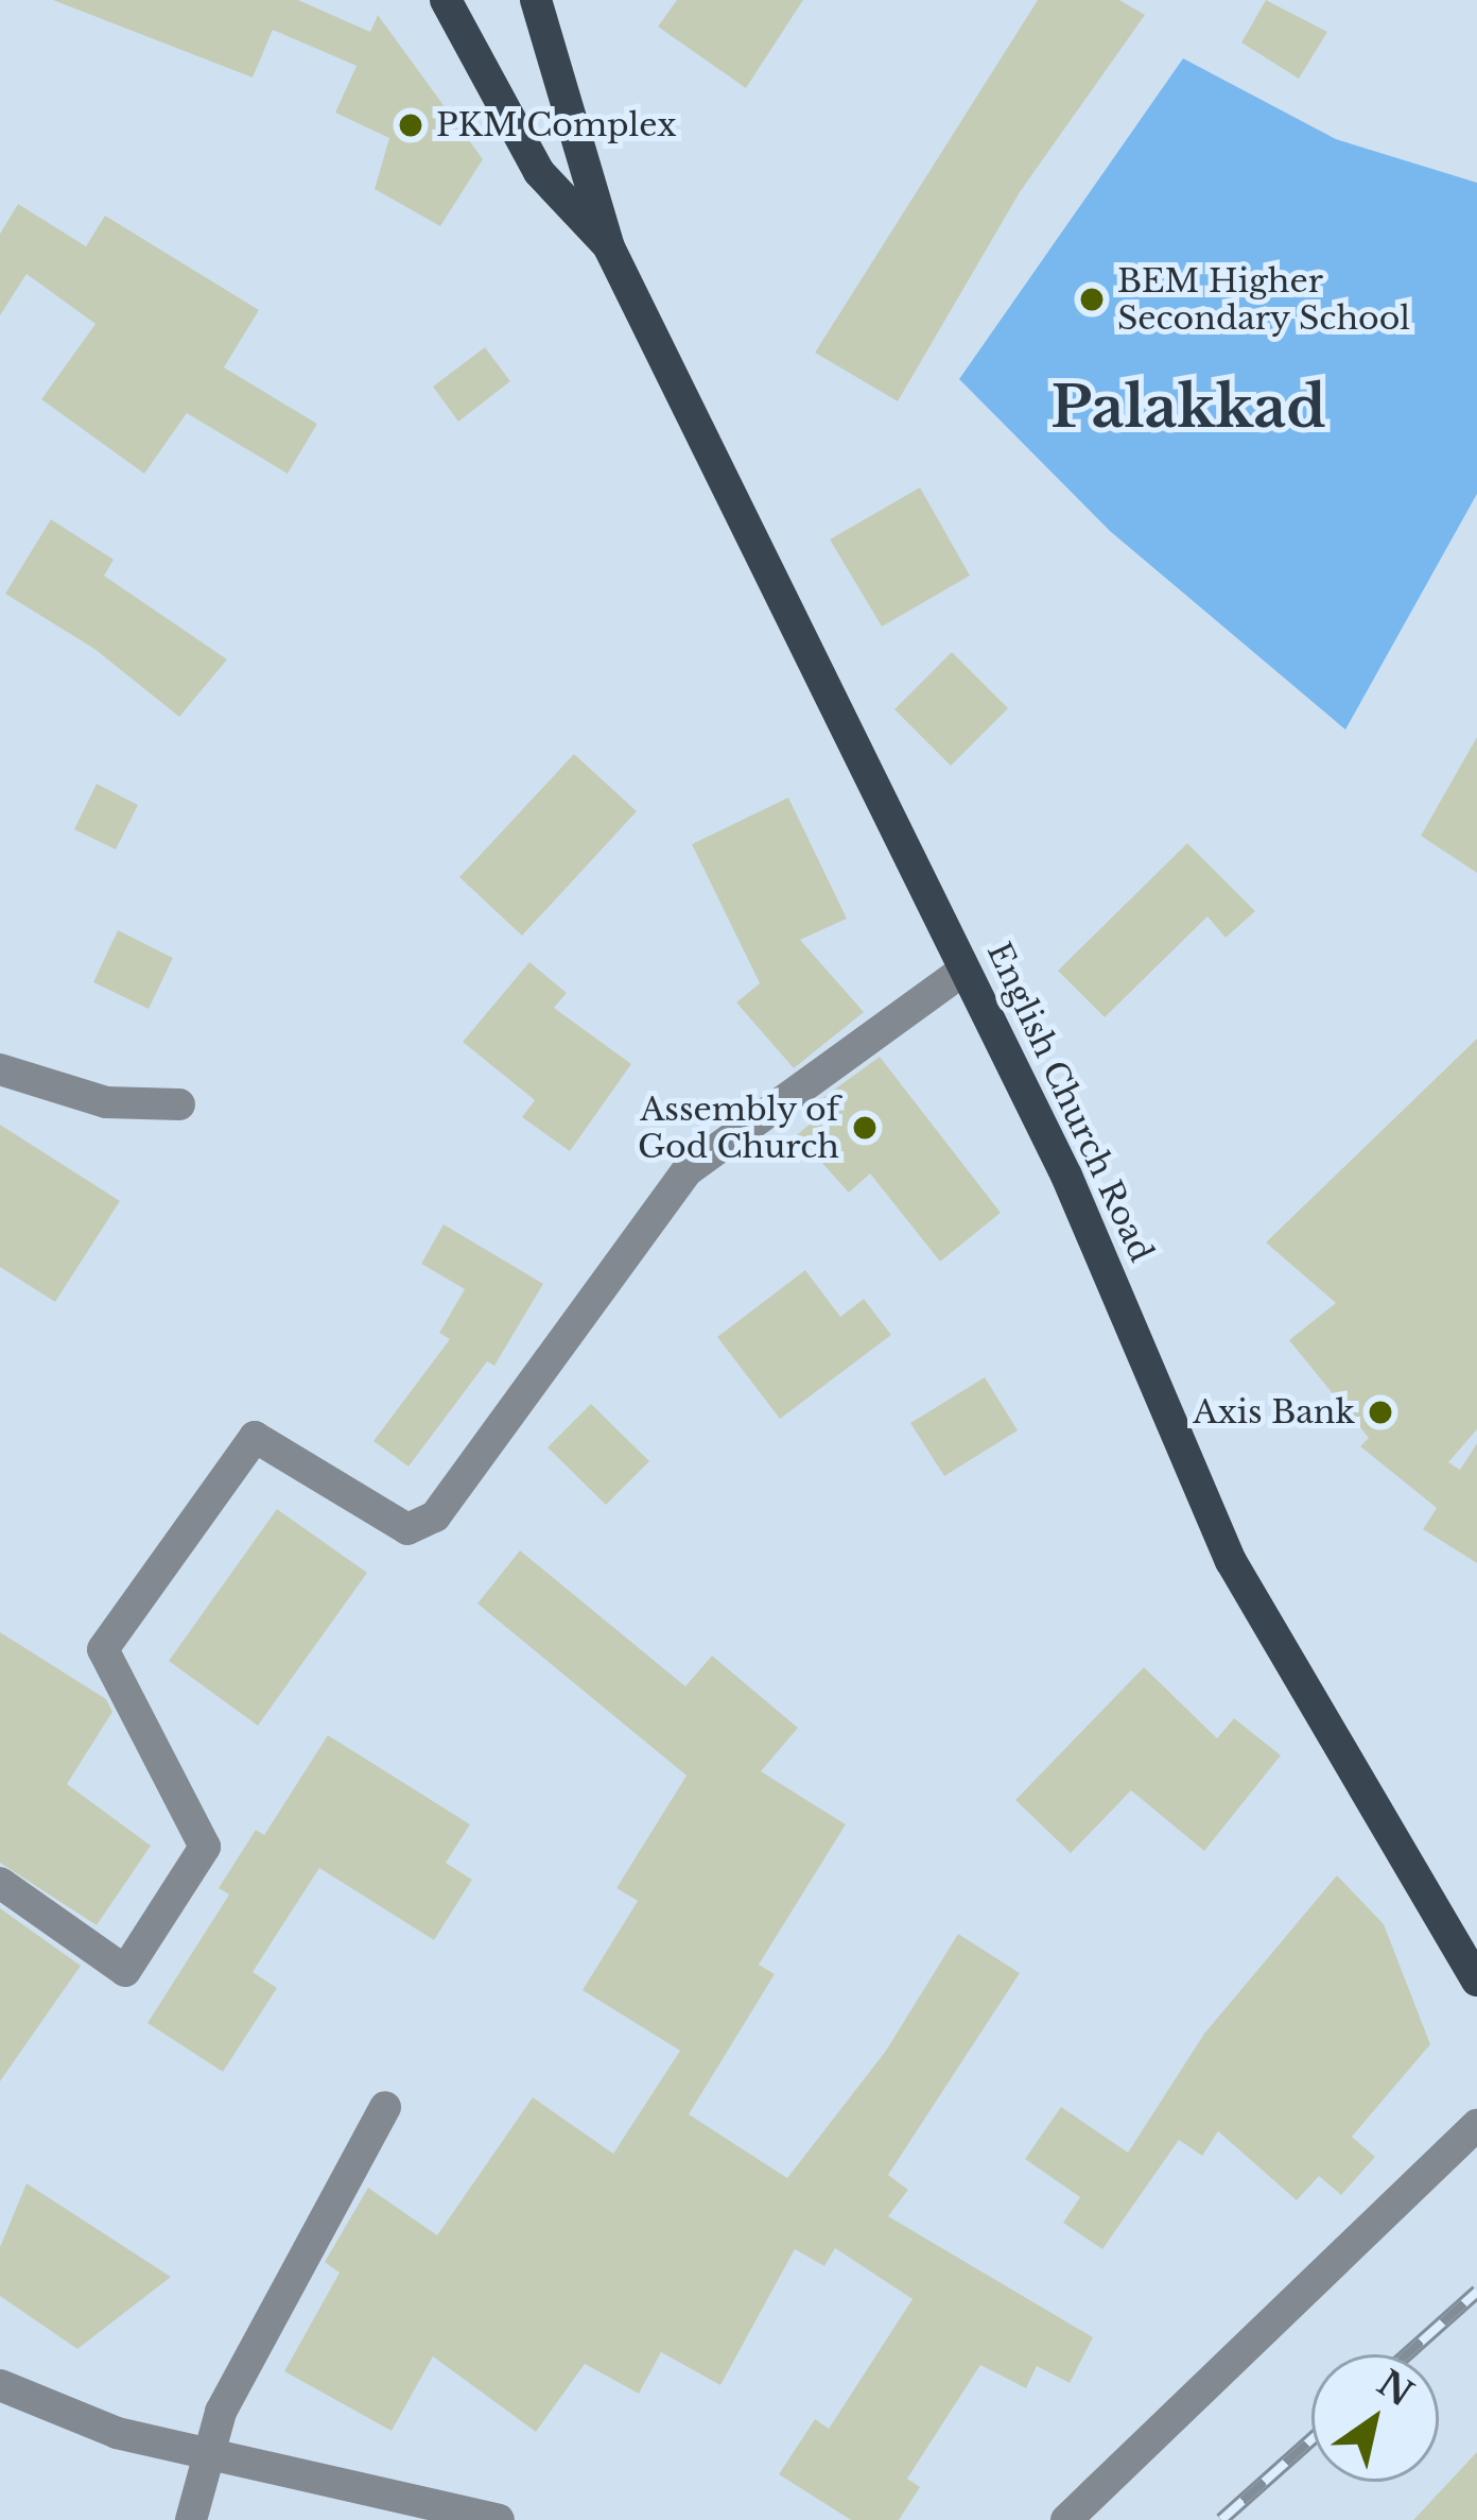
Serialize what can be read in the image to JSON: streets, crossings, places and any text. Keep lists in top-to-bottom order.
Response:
{
  "streets": {
    "main road": ["English Church Road"]
  },
  "districts": ["Palakkad"],
  "places": [
    "PKM Complex",
    "BEM Higher Secondary School",
    "Assembly of God Church",
    "Axis Bank"
  ],
  "north": "top right"
}
